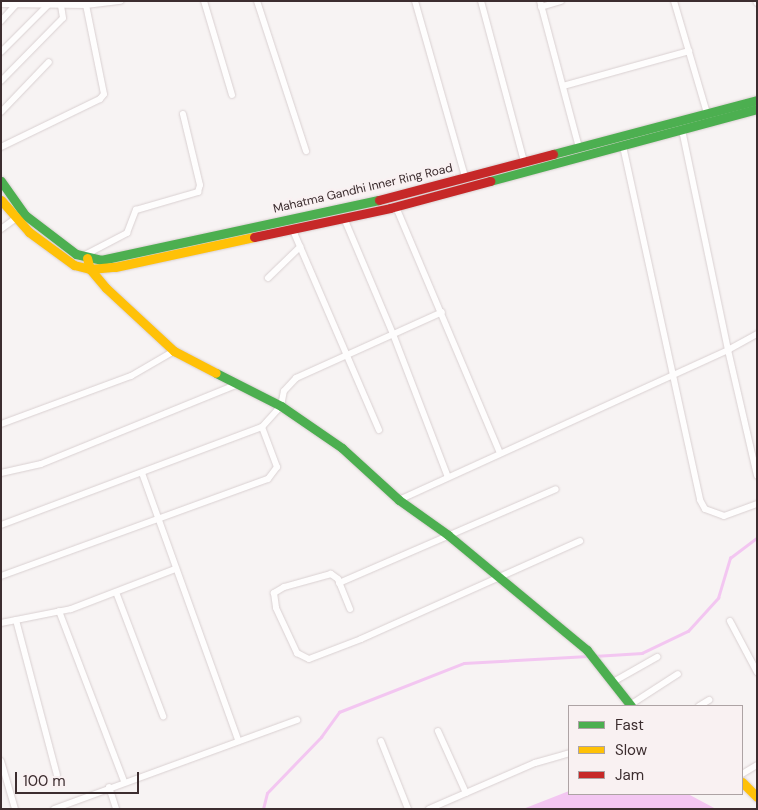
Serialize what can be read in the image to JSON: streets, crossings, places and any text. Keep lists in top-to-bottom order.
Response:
{
  "streets": {
    "main road": ["Mahatma Gandhi Inner Ring Road"]
  },
  "legend": ["Fast", "Slow", "Jam"],
  "scale_bar": "100 m"
}
